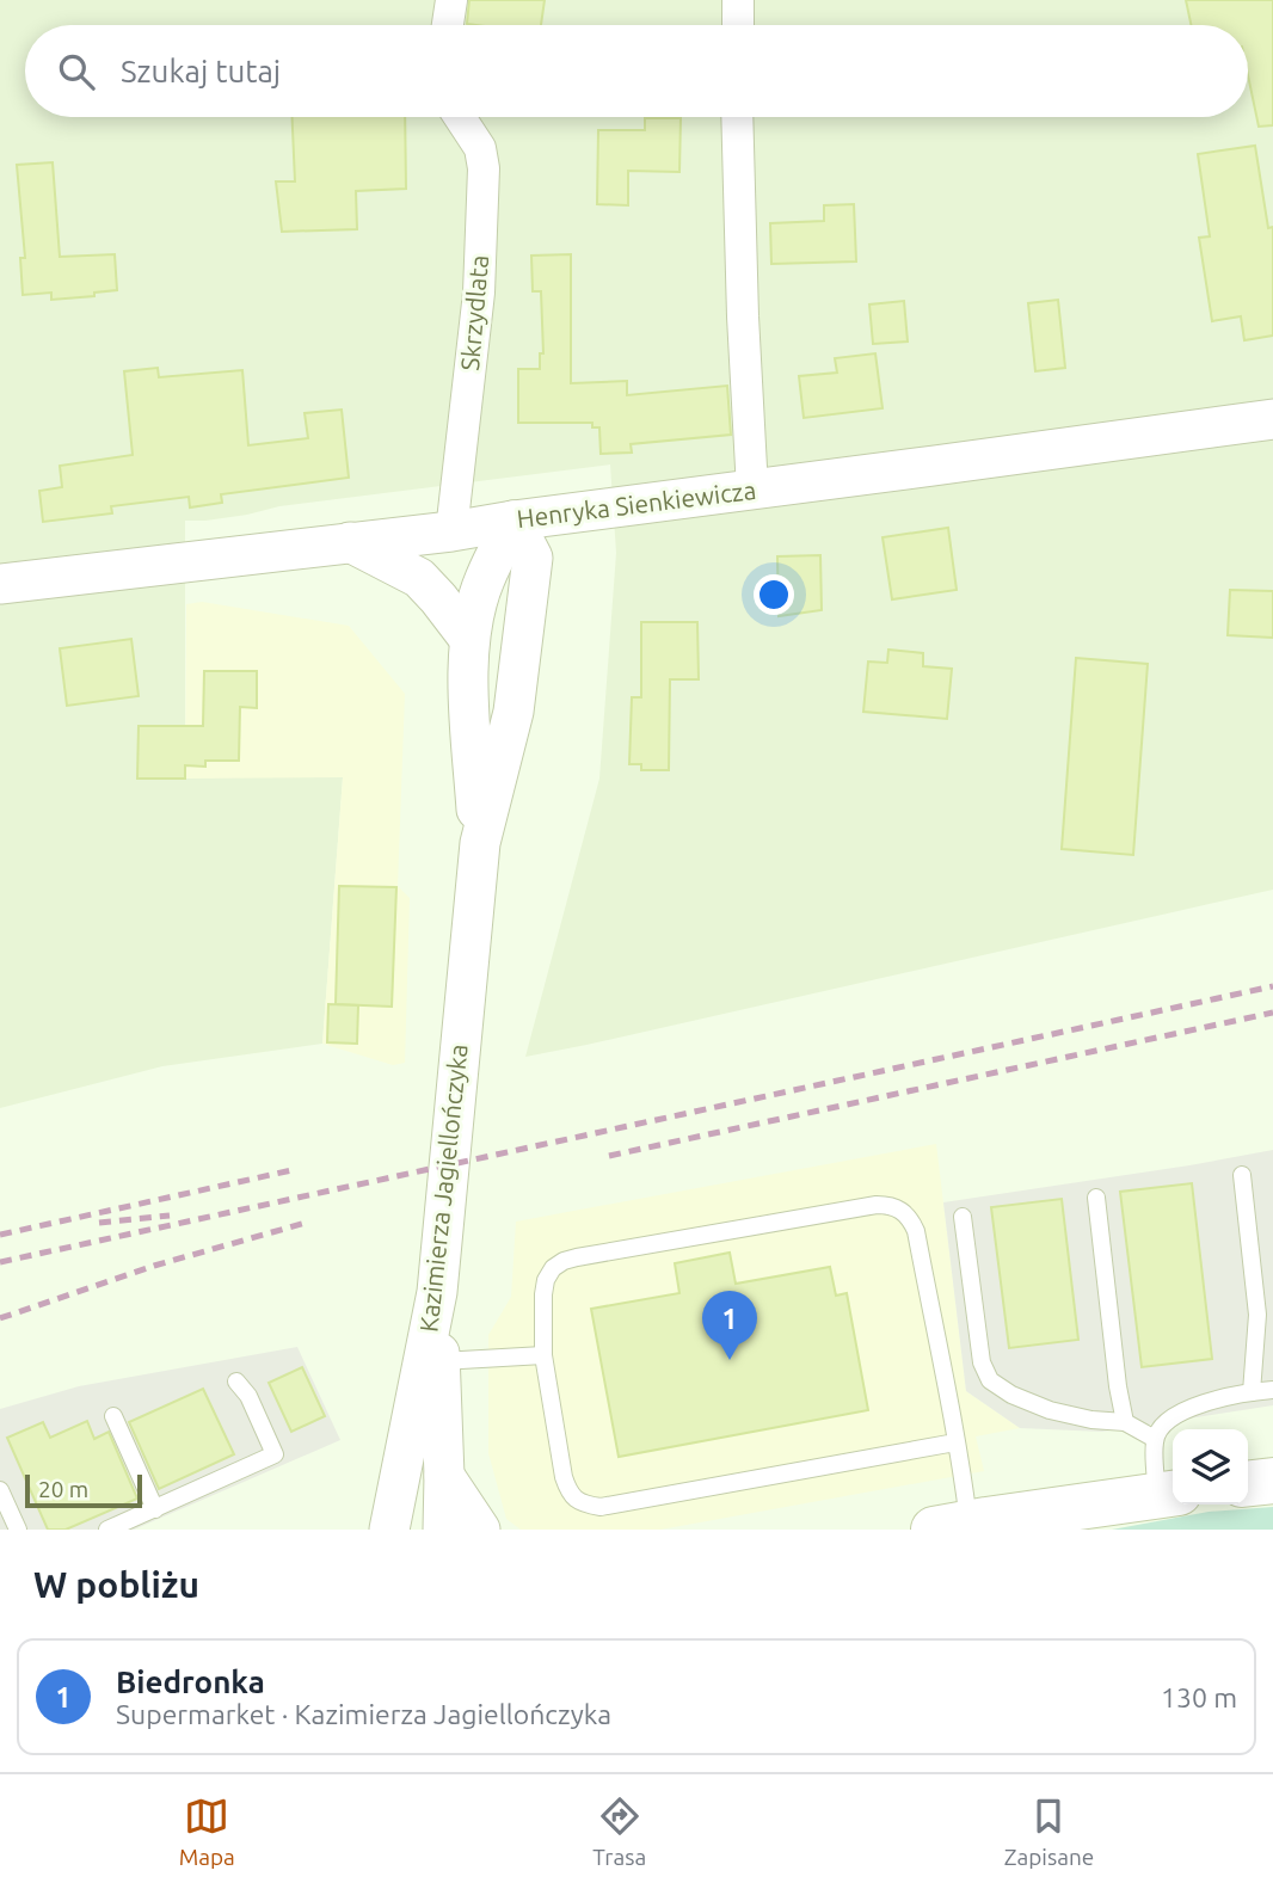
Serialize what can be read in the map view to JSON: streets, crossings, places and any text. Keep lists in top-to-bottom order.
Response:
{
  "streets": {
    "street": ["Skrzydlata", "Henryka Sienkiewicza", "Kazimierza Jagiellończyka"]
  },
  "crossings": [
    ["Skrzydlata", "Henryka Sienkiewicza"],
    ["Henryka Sienkiewicza", "Kazimierza Jagiellończyka"]
  ],
  "scale_bar": "20 m",
  "page": {
    "search": "Szukaj tutaj",
    "pins": "1",
    "scale": "20 m",
    "heading": "W pobliżu",
    "list": [
      {
        "mark": "1",
        "name": "Biedronka",
        "note": "Supermarket · Kazimierza Jagiellończyka",
        "value": "130 m"
      }
    ],
    "nav": ["Mapa", "Trasa", "Zapisane"]
  }
}
